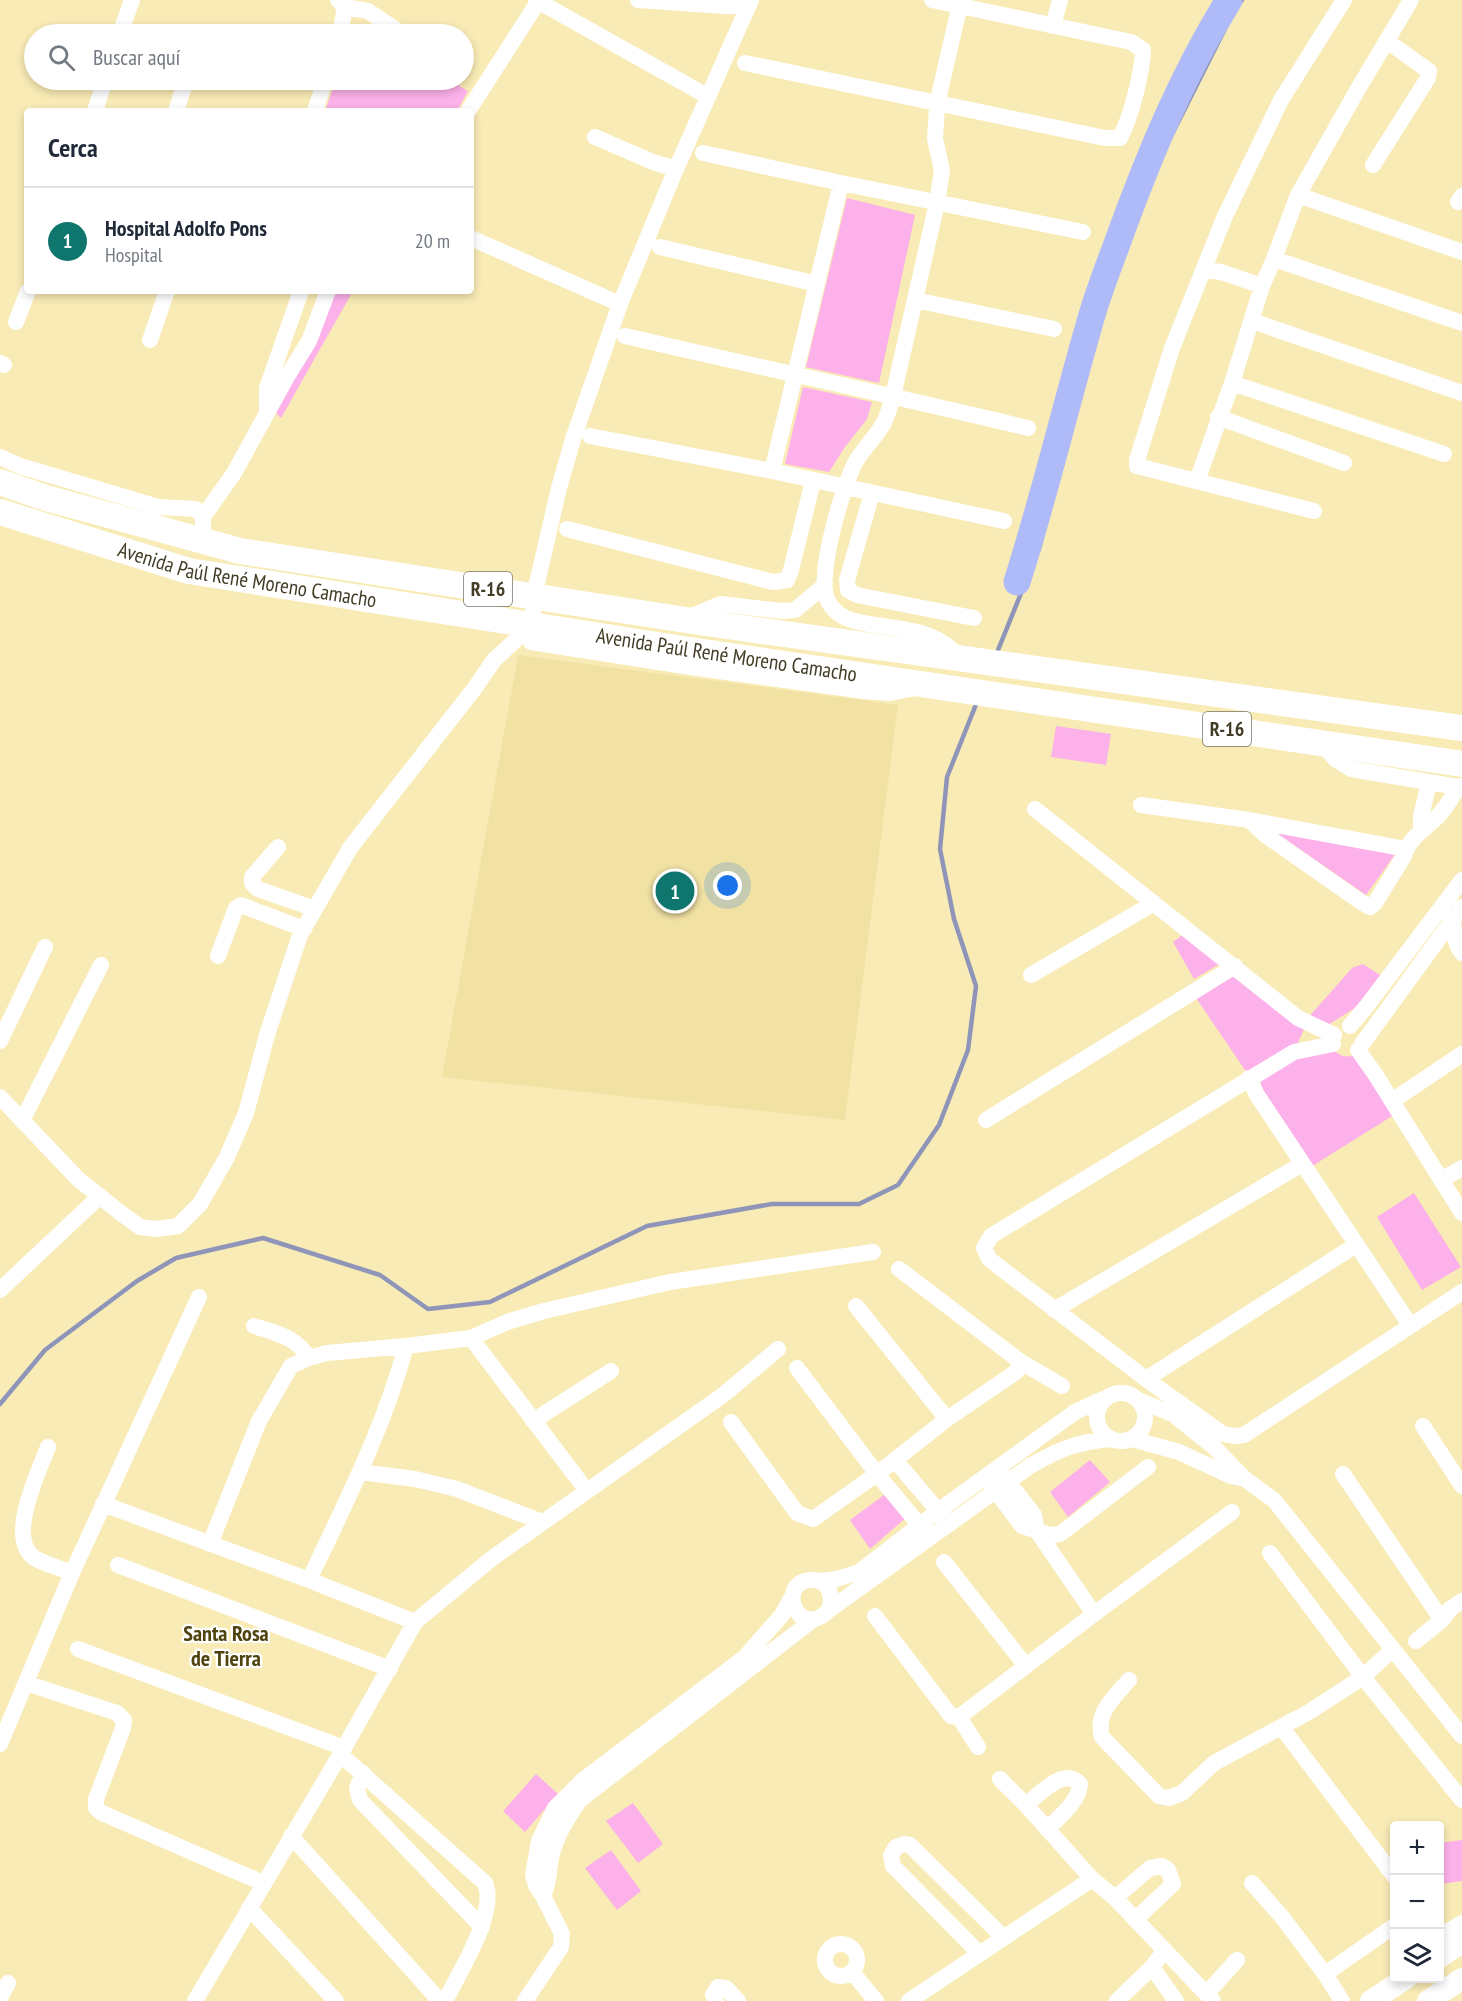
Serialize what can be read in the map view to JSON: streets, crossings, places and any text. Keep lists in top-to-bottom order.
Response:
{
  "streets": {
    "main road": ["Avenida Paúl René Moreno Camacho", "R-16"]
  },
  "districts": ["Santa Rosa de Tierra"],
  "page": {
    "search": "Buscar aquí",
    "heading": "Cerca",
    "list": [
      {
        "mark": "1",
        "name": "Hospital Adolfo Pons",
        "note": "Hospital",
        "value": "20 m"
      }
    ],
    "pins": "1",
    "map_buttons": ["+", "−"]
  }
}
